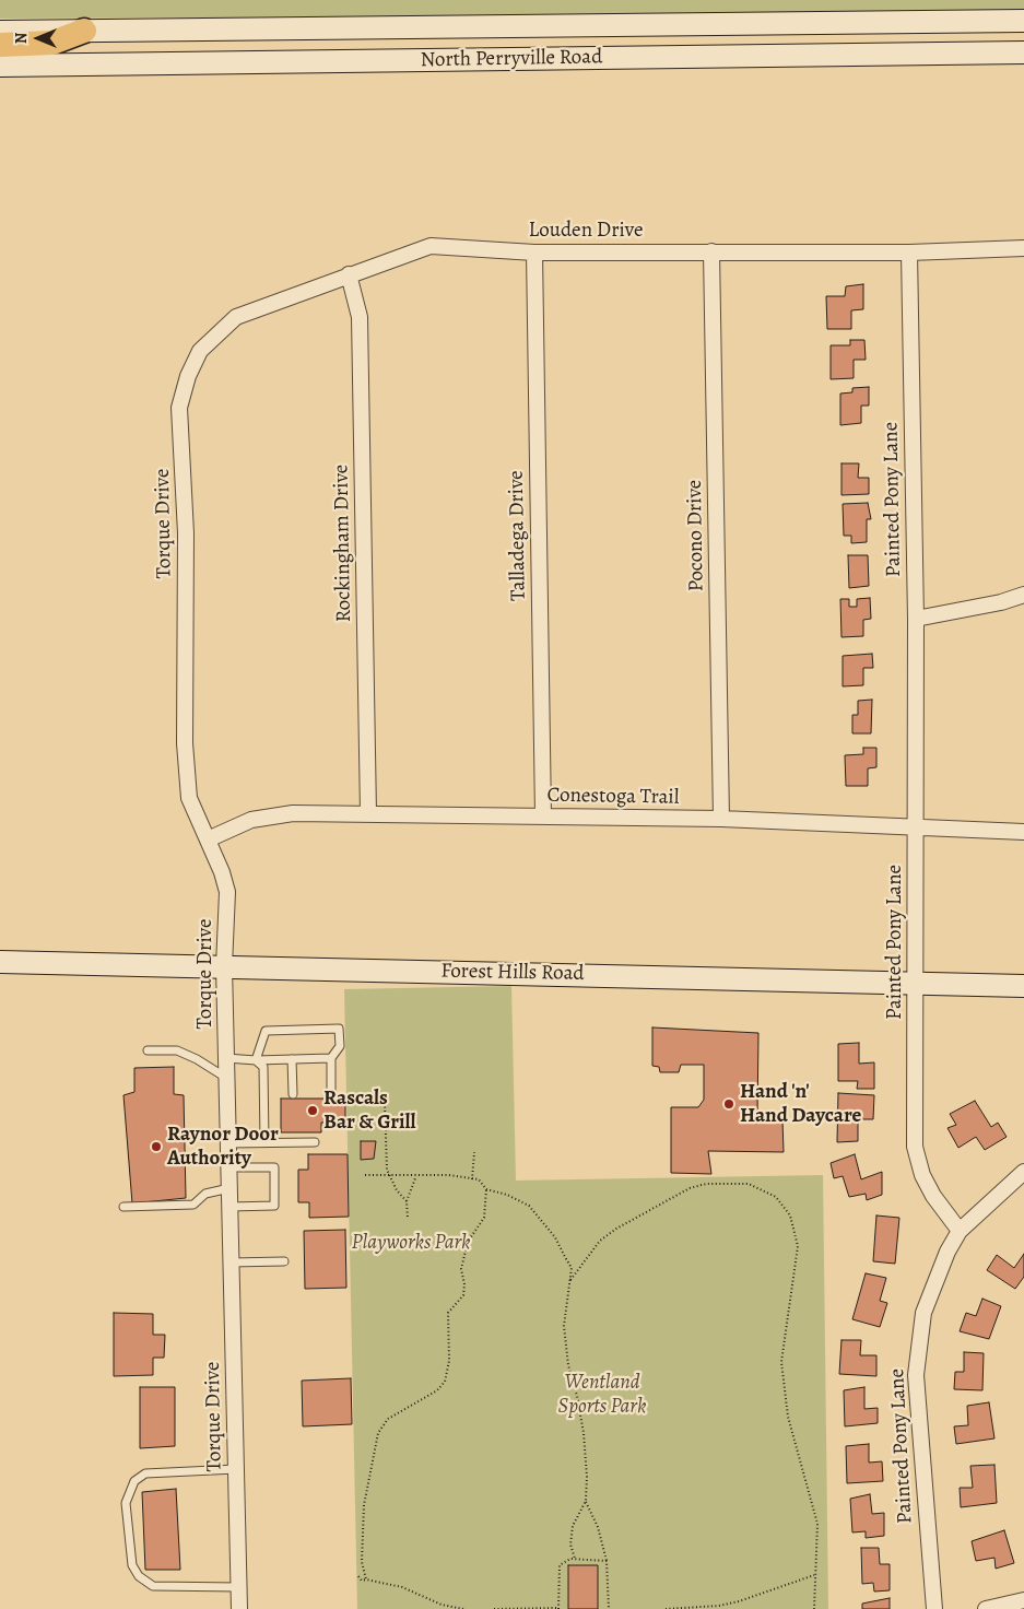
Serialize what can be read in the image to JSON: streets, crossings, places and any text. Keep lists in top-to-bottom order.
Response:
{
  "streets": {
    "main road": ["North Perryville Road", "Forest Hills Road"],
    "street": [
      "Louden Drive",
      "Painted Pony Lane",
      "Torque Drive",
      "Talladega Drive",
      "Pocono Drive",
      "Rockingham Drive",
      "Conestoga Trail"
    ]
  },
  "crossings": [
    ["Louden Drive", "Painted Pony Lane"],
    ["Louden Drive", "Torque Drive"],
    ["Louden Drive", "Talladega Drive"],
    ["Louden Drive", "Pocono Drive"],
    ["Louden Drive", "Rockingham Drive"],
    ["Painted Pony Lane", "Conestoga Trail"],
    ["Painted Pony Lane", "Forest Hills Road"],
    ["Torque Drive", "Conestoga Trail"],
    ["Torque Drive", "Forest Hills Road"],
    ["Talladega Drive", "Conestoga Trail"],
    ["Pocono Drive", "Conestoga Trail"],
    ["Rockingham Drive", "Conestoga Trail"]
  ],
  "parks": ["Playworks Park", "Wentland Sports Park"],
  "places": ["Hand 'n' Hand Daycare", "Rascals Bar & Grill", "Raynor Door Authority"],
  "north": "left"
}
